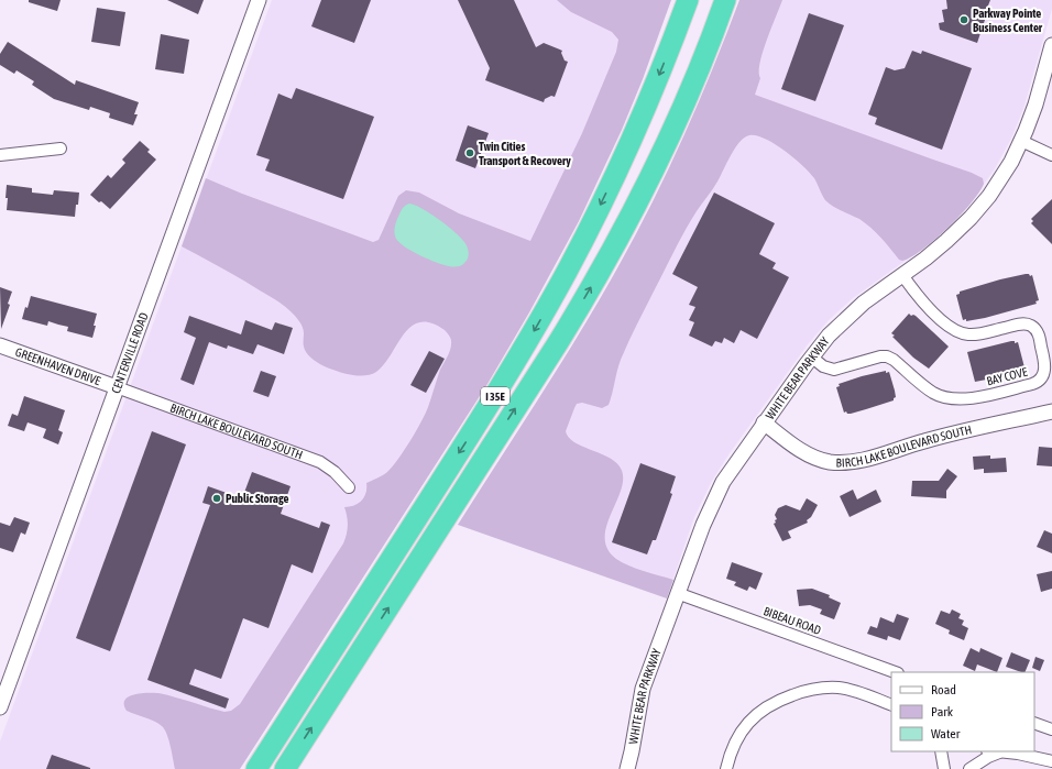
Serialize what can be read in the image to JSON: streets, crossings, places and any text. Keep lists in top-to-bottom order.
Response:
{
  "streets": {
    "highway": ["I 35E"],
    "street": [
      "CENTERVILLE ROAD",
      "GREENHAVEN DRIVE",
      "BAY COVE",
      "WHITE BEAR PARKWAY",
      "BIRCH LAKE BOULEVARD SOUTH",
      "BIBEAU ROAD"
    ]
  },
  "crossings": [
    ["CENTERVILLE ROAD", "GREENHAVEN DRIVE"],
    ["CENTERVILLE ROAD", "BIRCH LAKE BOULEVARD SOUTH"],
    ["GREENHAVEN DRIVE", "BIRCH LAKE BOULEVARD SOUTH"],
    ["BAY COVE", "WHITE BEAR PARKWAY"],
    ["WHITE BEAR PARKWAY", "BIRCH LAKE BOULEVARD SOUTH"],
    ["WHITE BEAR PARKWAY", "BIBEAU ROAD"]
  ],
  "places": ["Parkway Pointe Business Center", "Twin Cities Transport & Recovery", "Public Storage"],
  "legend": ["Road", "Park", "Water"]
}
